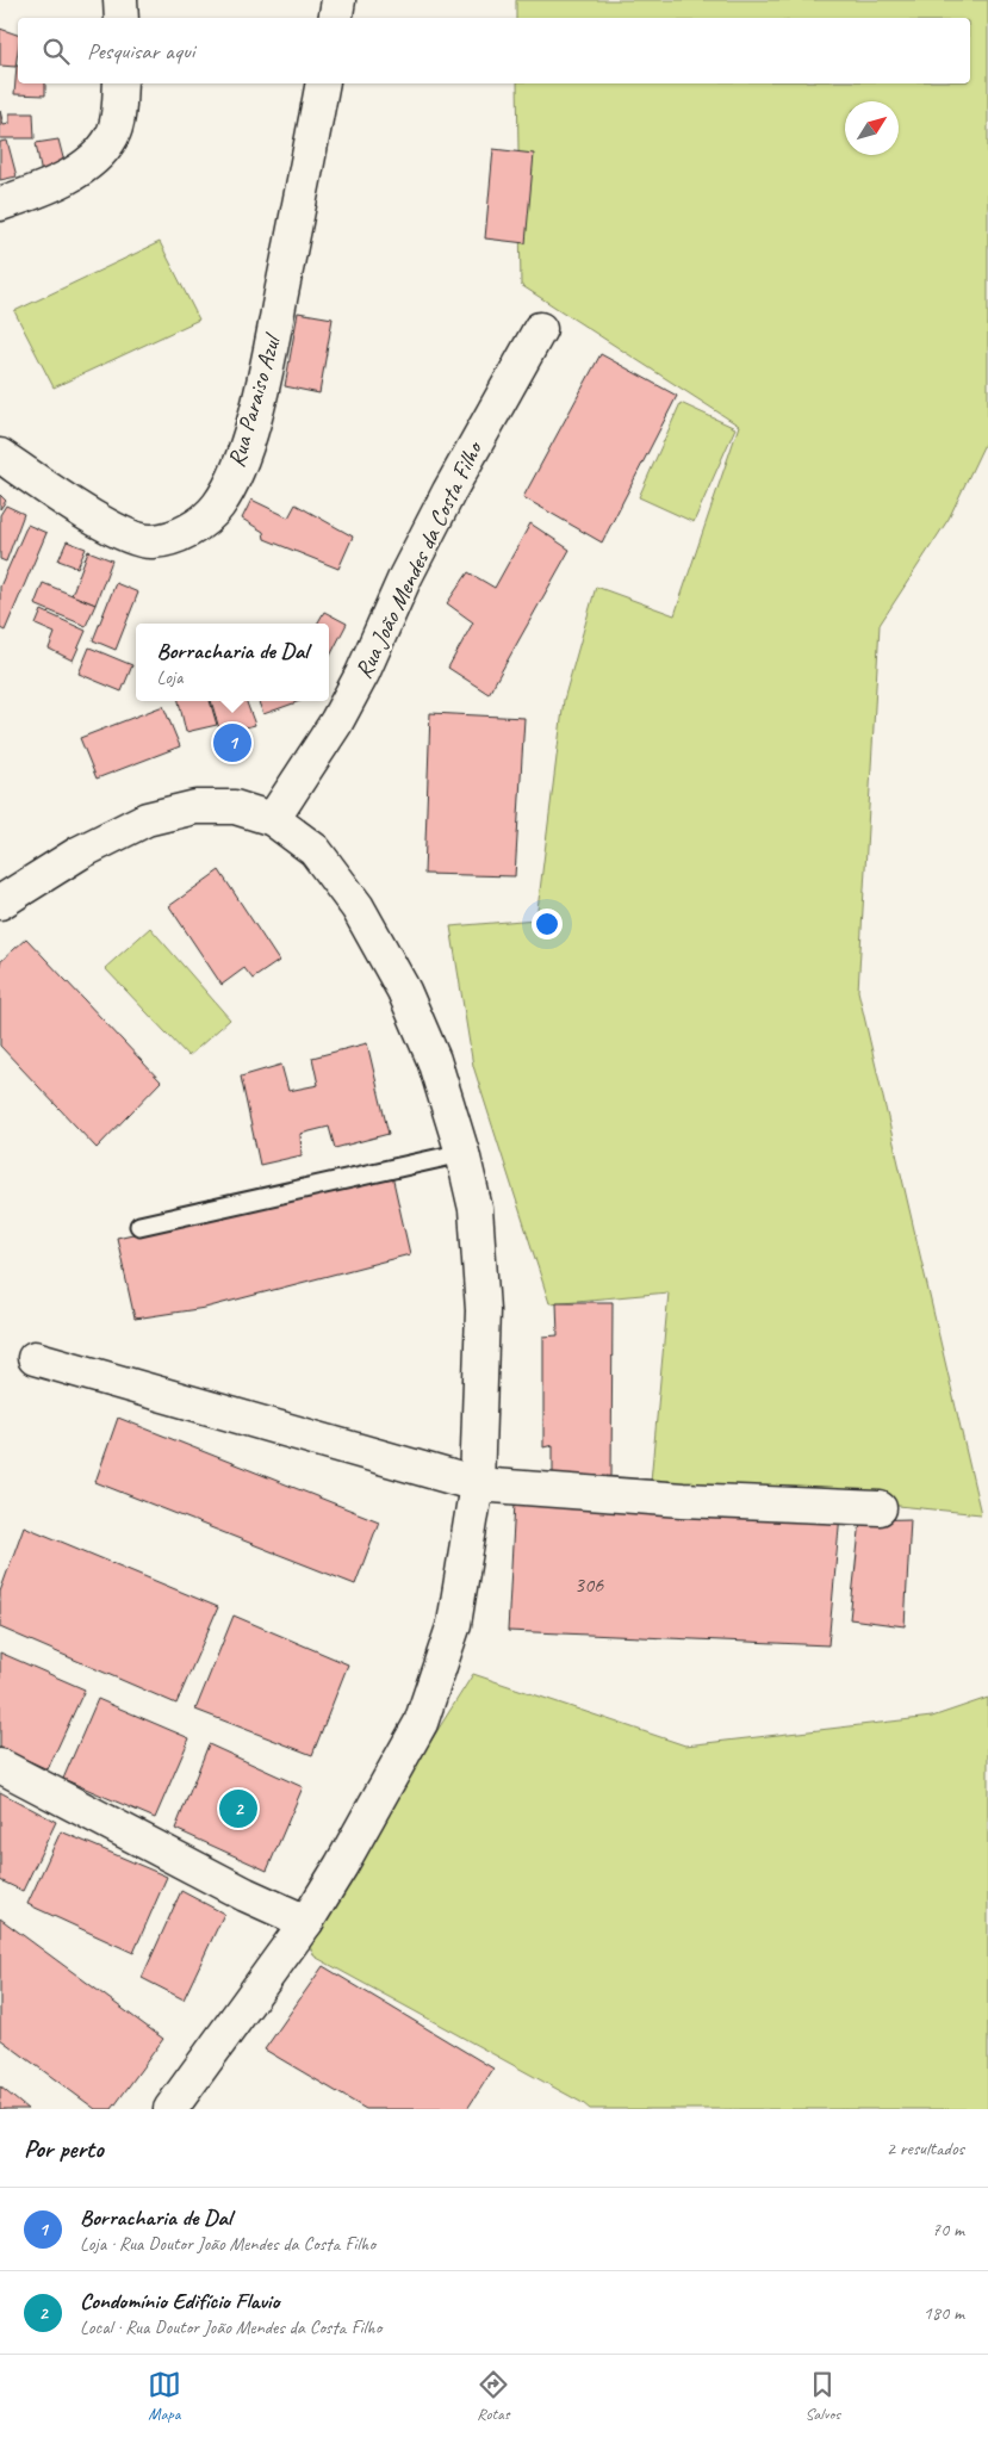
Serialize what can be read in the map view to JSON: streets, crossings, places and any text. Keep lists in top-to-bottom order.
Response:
{
  "streets": {
    "street": ["Rua Paraiso Azul", "Rua João Mendes da Costa Filho"]
  },
  "house_numbers": ["306"],
  "north": "top right",
  "page": {
    "search": "Pesquisar aqui",
    "popup": ["Borracharia de Dal", "Loja"],
    "pins": ["1", "2"],
    "heading": ["Por perto", "2 resultados"],
    "list": [
      {
        "mark": "1",
        "name": "Borracharia de Dal",
        "note": "Loja · Rua Doutor João Mendes da Costa Filho",
        "value": "70 m"
      },
      {
        "mark": "2",
        "name": "Condomínio Edifício Flavio",
        "note": "Local · Rua Doutor João Mendes da Costa Filho",
        "value": "180 m"
      }
    ],
    "nav": ["Mapa", "Rotas", "Salvos"]
  }
}
